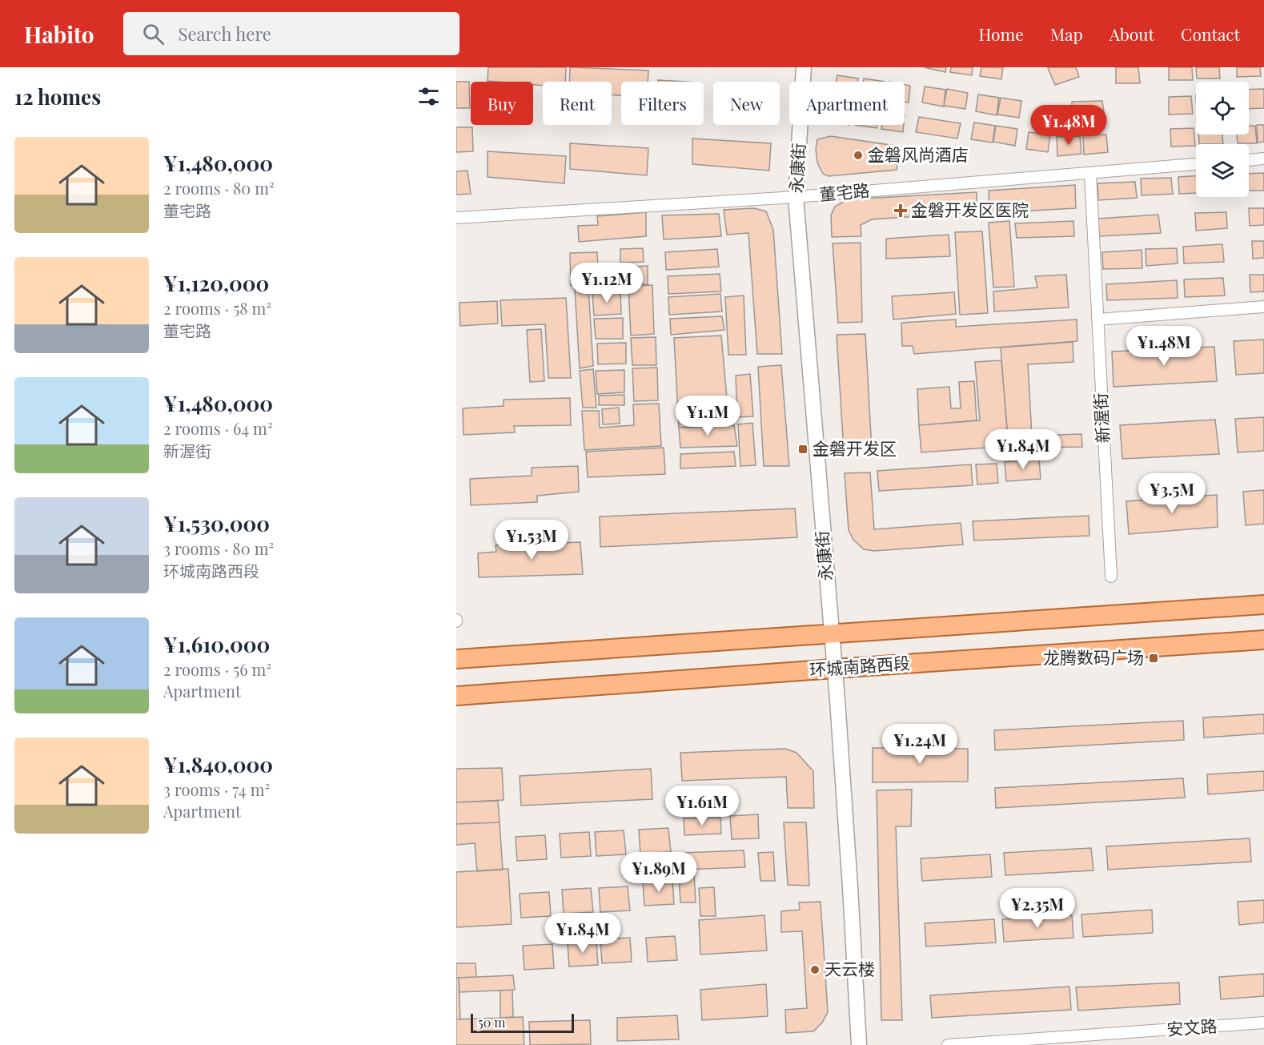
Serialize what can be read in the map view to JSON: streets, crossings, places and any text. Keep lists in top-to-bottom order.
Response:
{
  "streets": {
    "main road": ["环城南路西段"],
    "street": [
      "永康街",
      "董宅路",
      "新渥街",
      "安文路"
    ]
  },
  "crossings": [
    ["永康街", "董宅路"],
    ["永康街", "环城南路西段"],
    ["董宅路", "新渥街"]
  ],
  "places": {
    "other": ["金磐风尚酒店", "天云楼"],
    "health": ["金磐开发区医院"],
    "transit": ["金磐开发区", "龙腾数码广场"]
  },
  "scale_bar": "50 m",
  "page": {
    "header": "Habito",
    "search": "Search here",
    "nav": [
      "Home",
      "Map",
      "About",
      "Contact"
    ],
    "heading": "12 homes",
    "chip": [
      "Buy",
      "Rent",
      "Filters",
      "New",
      "Apartment"
    ],
    "price": [
      "¥1.48M",
      "¥1.12M",
      "¥1.48M",
      "¥1.1M",
      "¥1.84M",
      "¥3.5M",
      "¥1.53M",
      "¥1.24M",
      "¥1.61M",
      "¥1.89M",
      "¥2.35M",
      "¥1.84M"
    ],
    "list": [
      {
        "name": "¥1,480,000",
        "note": "2 rooms · 80 m² · 董宅路"
      },
      {
        "name": "¥1,120,000",
        "note": "2 rooms · 58 m² · 董宅路"
      },
      {
        "name": "¥1,480,000",
        "note": "2 rooms · 64 m² · 新渥街"
      },
      {
        "name": "¥1,530,000",
        "note": "3 rooms · 80 m² · 环城南路西段"
      },
      {
        "name": "¥1,610,000",
        "note": "2 rooms · 56 m² · Apartment"
      },
      {
        "name": "¥1,840,000",
        "note": "3 rooms · 74 m² · Apartment"
      }
    ],
    "scale": "50 m"
  }
}
